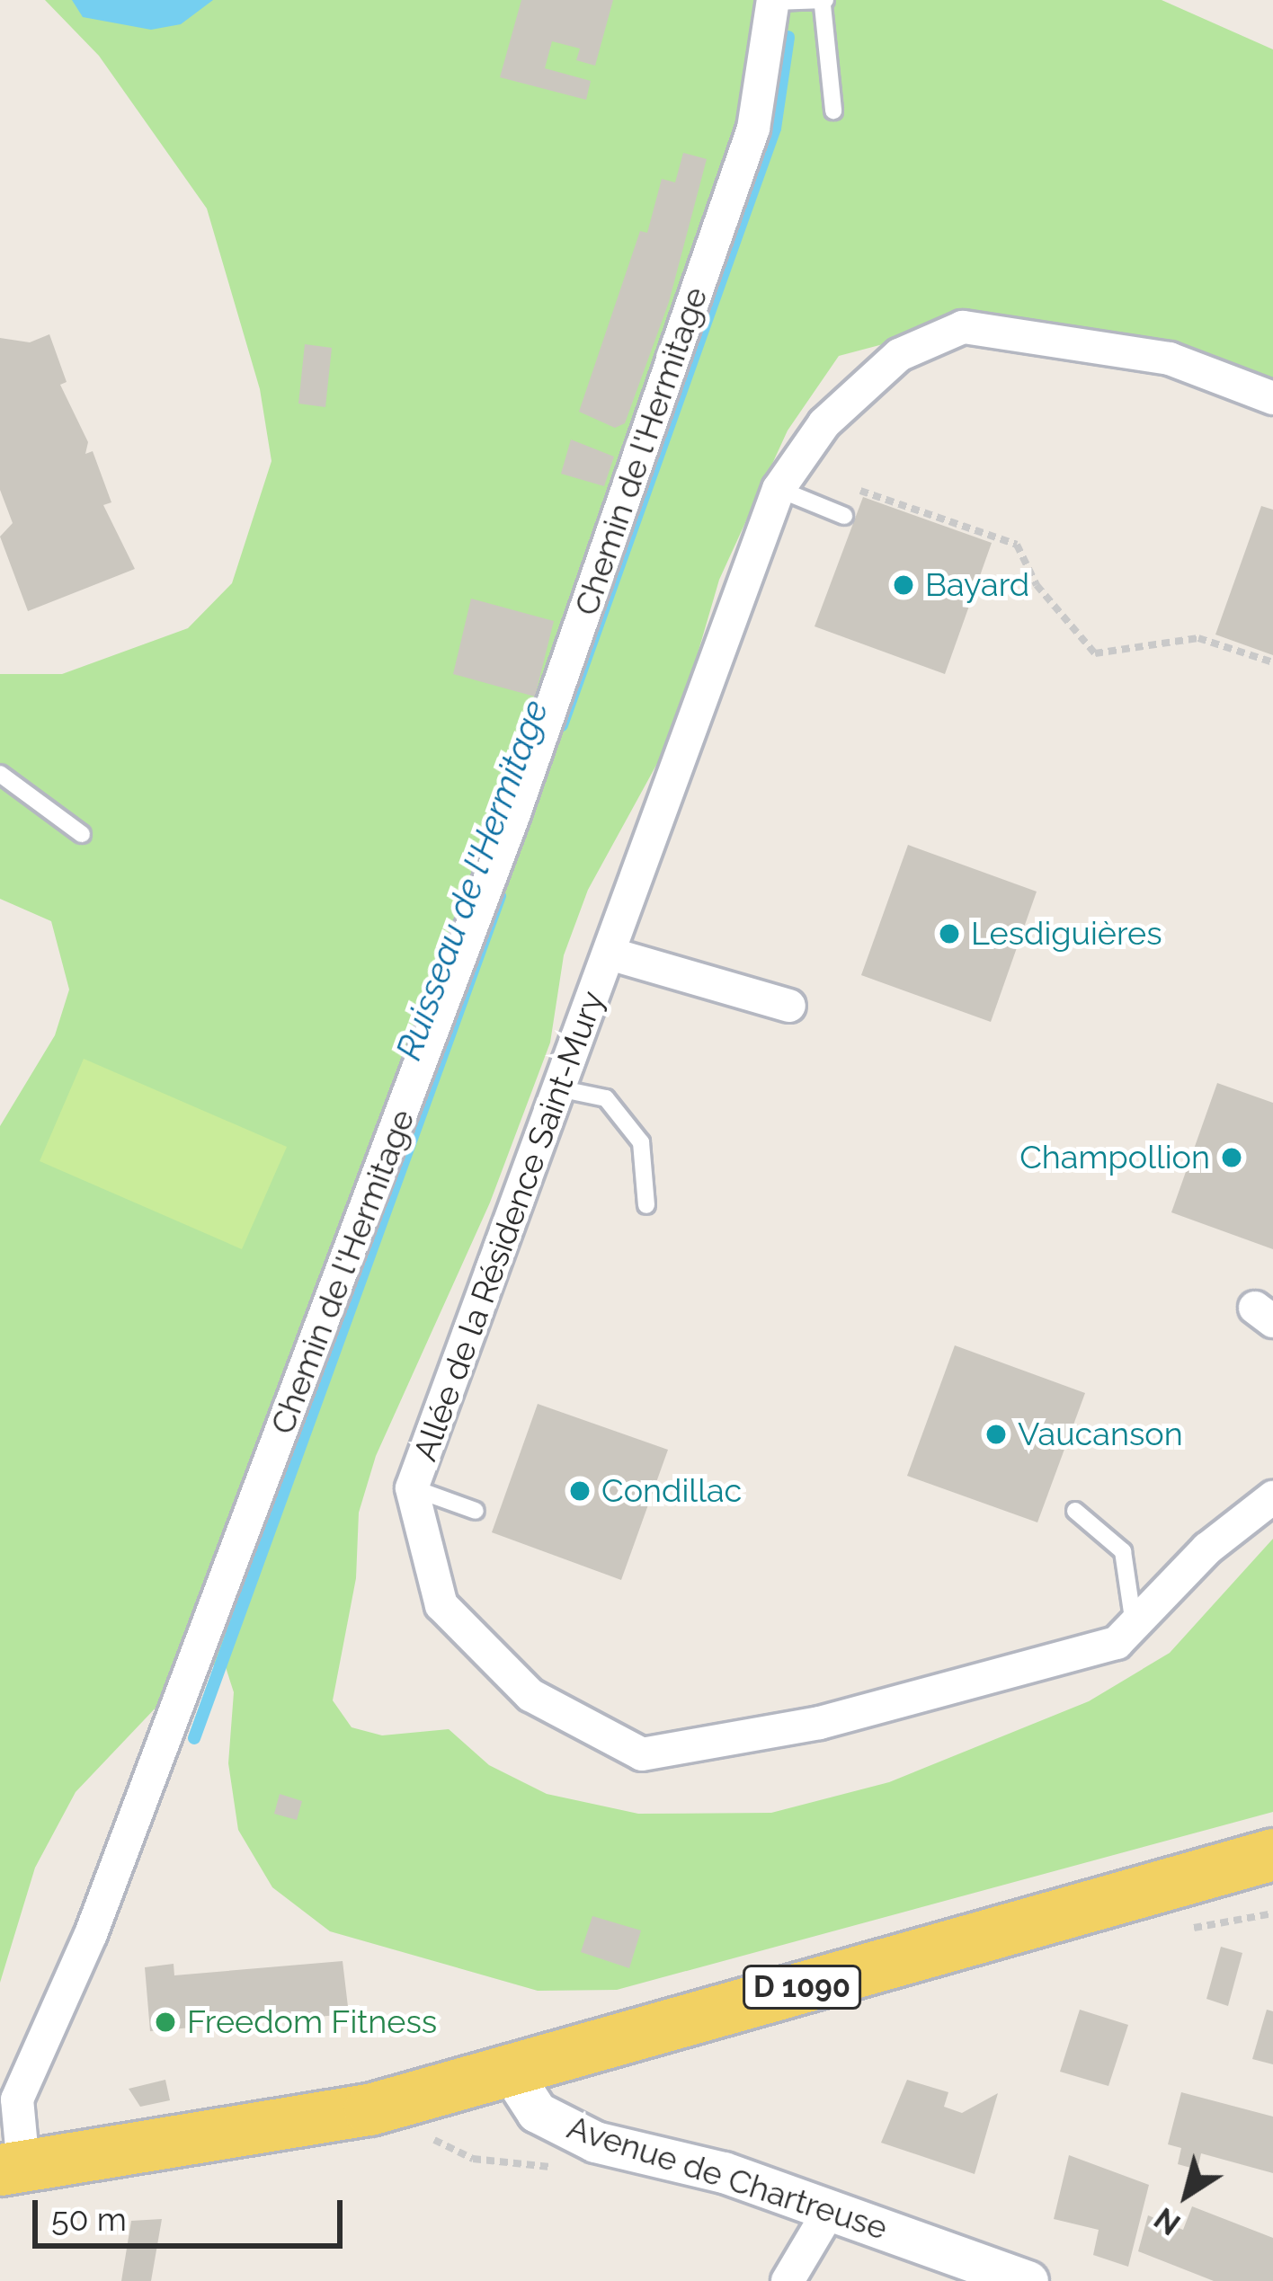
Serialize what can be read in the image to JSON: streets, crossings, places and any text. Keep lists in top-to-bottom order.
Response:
{
  "streets": {
    "main road": ["D 1090"],
    "street": ["Chemin de l'Hermitage", "Allée de la Résidence Saint-Mury", "Avenue de Chartreuse"]
  },
  "crossings": [
    ["Chemin de l'Hermitage", "D 1090"],
    ["D 1090", "Avenue de Chartreuse"]
  ],
  "water": ["Ruisseau de l'Hermitage"],
  "places": [
    "Bayard",
    "Lesdiguières",
    "Champollion",
    "Vaucanson",
    "Condillac",
    "Freedom Fitness"
  ],
  "scale_bar": "50 m",
  "north": "bottom left"
}
